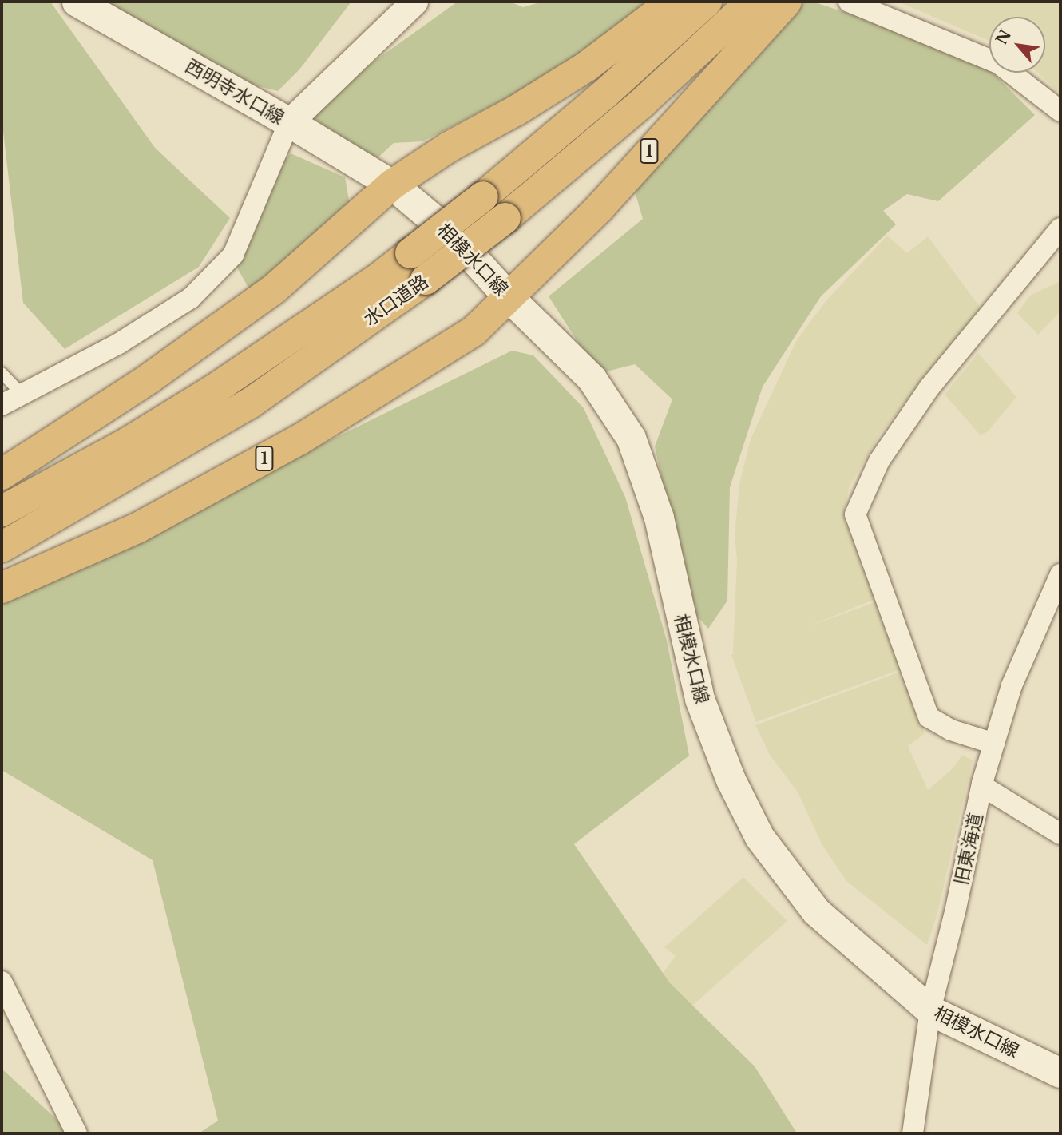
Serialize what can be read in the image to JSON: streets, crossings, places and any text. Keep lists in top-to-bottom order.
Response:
{
  "streets": {
    "highway": ["1", "水口道路"],
    "main road": ["西明寺水口線", "相模水口線"],
    "street": ["旧東海道"]
  },
  "crossings": [
    ["西明寺水口線", "相模水口線"],
    ["1", "相模水口線"],
    ["相模水口線", "旧東海道"]
  ],
  "north": "top left"
}
